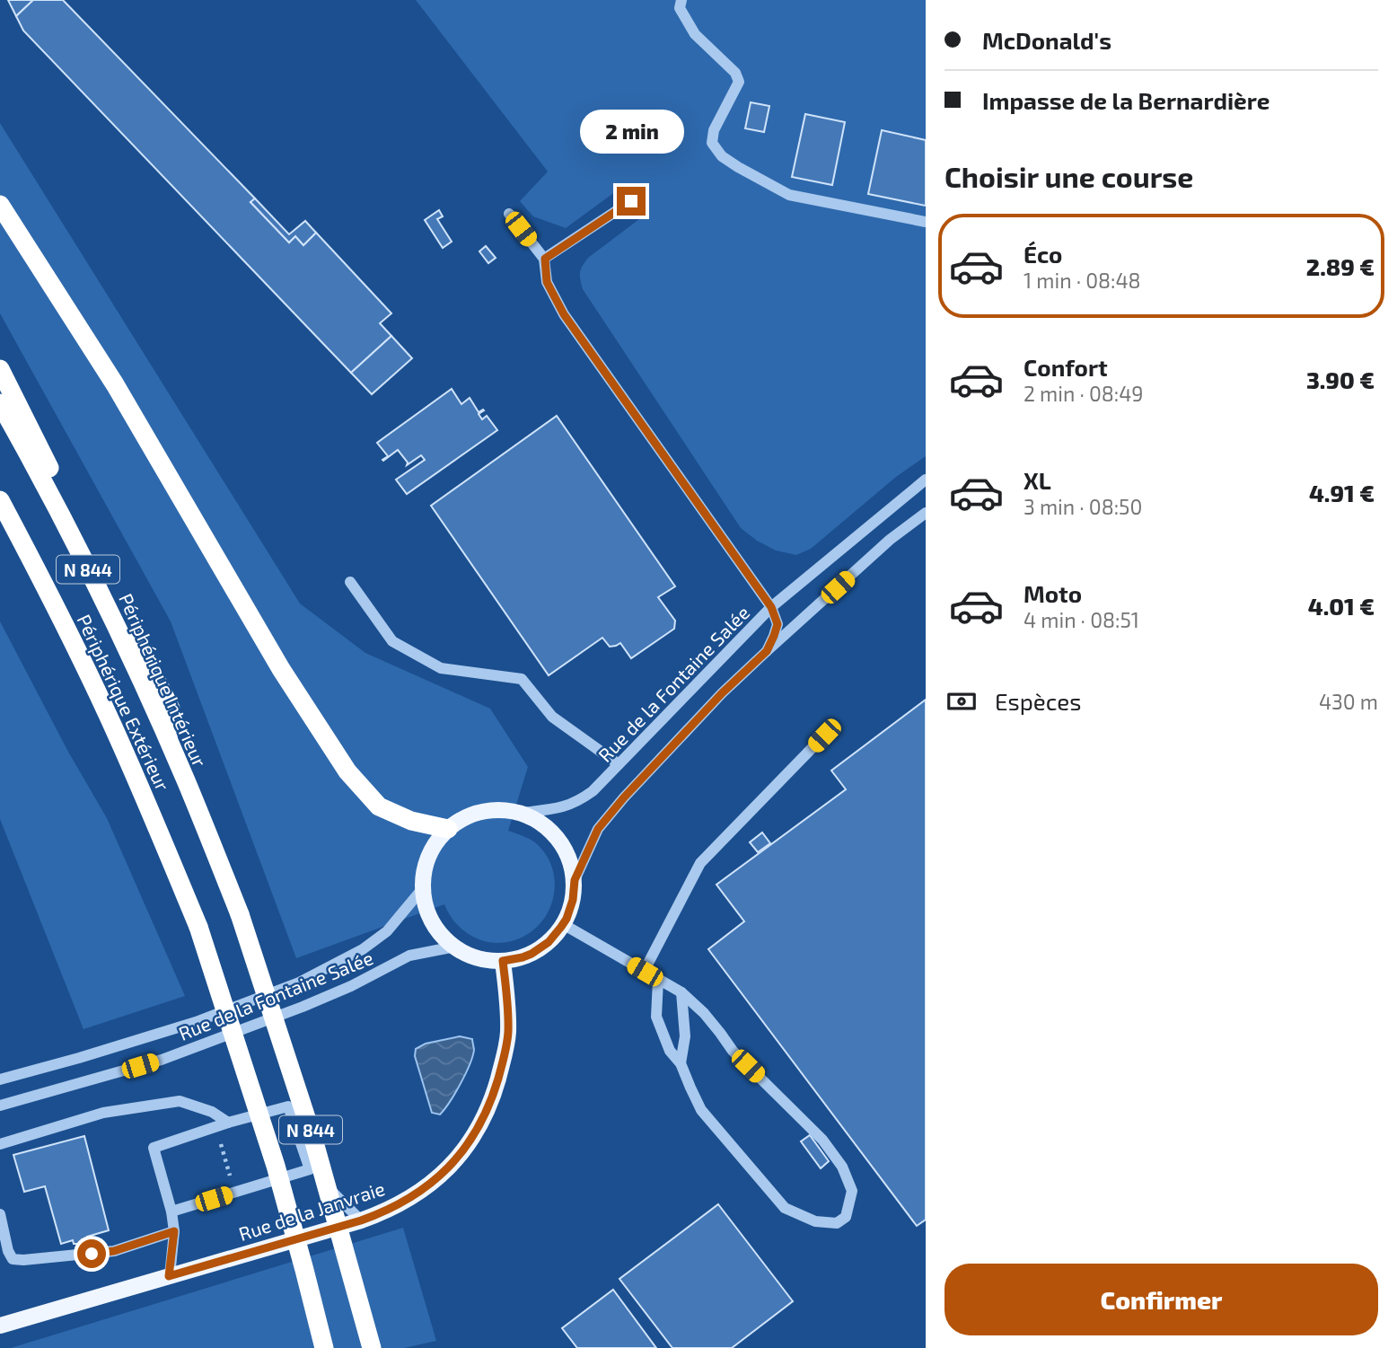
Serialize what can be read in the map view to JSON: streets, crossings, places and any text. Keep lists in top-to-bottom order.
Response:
{
  "streets": {
    "highway": ["N 844", "Périphérique Intérieur", "Périphérique Extérieur"],
    "main road": ["Rue de la Janvraie"],
    "street": ["Rue de la Fontaine Salée"]
  },
  "crossings": [
    ["Rue de la Fontaine Salée", "Rue de la Janvraie"]
  ],
  "page": {
    "banner": ["McDonald's", "Impasse de la Bernardière"],
    "bubble": "2 min",
    "heading": "Choisir une course",
    "list": [
      {
        "name": "Éco",
        "note": "1 min · 08:48",
        "value": "2.89 €"
      },
      {
        "name": "Confort",
        "note": "2 min · 08:49",
        "value": "3.90 €"
      },
      {
        "name": "XL",
        "note": "3 min · 08:50",
        "value": "4.91 €"
      },
      {
        "name": "Moto",
        "note": "4 min · 08:51",
        "value": "4.01 €"
      }
    ],
    "pay": ["Espèces", "430 m"],
    "buttons": "Confirmer"
  }
}
